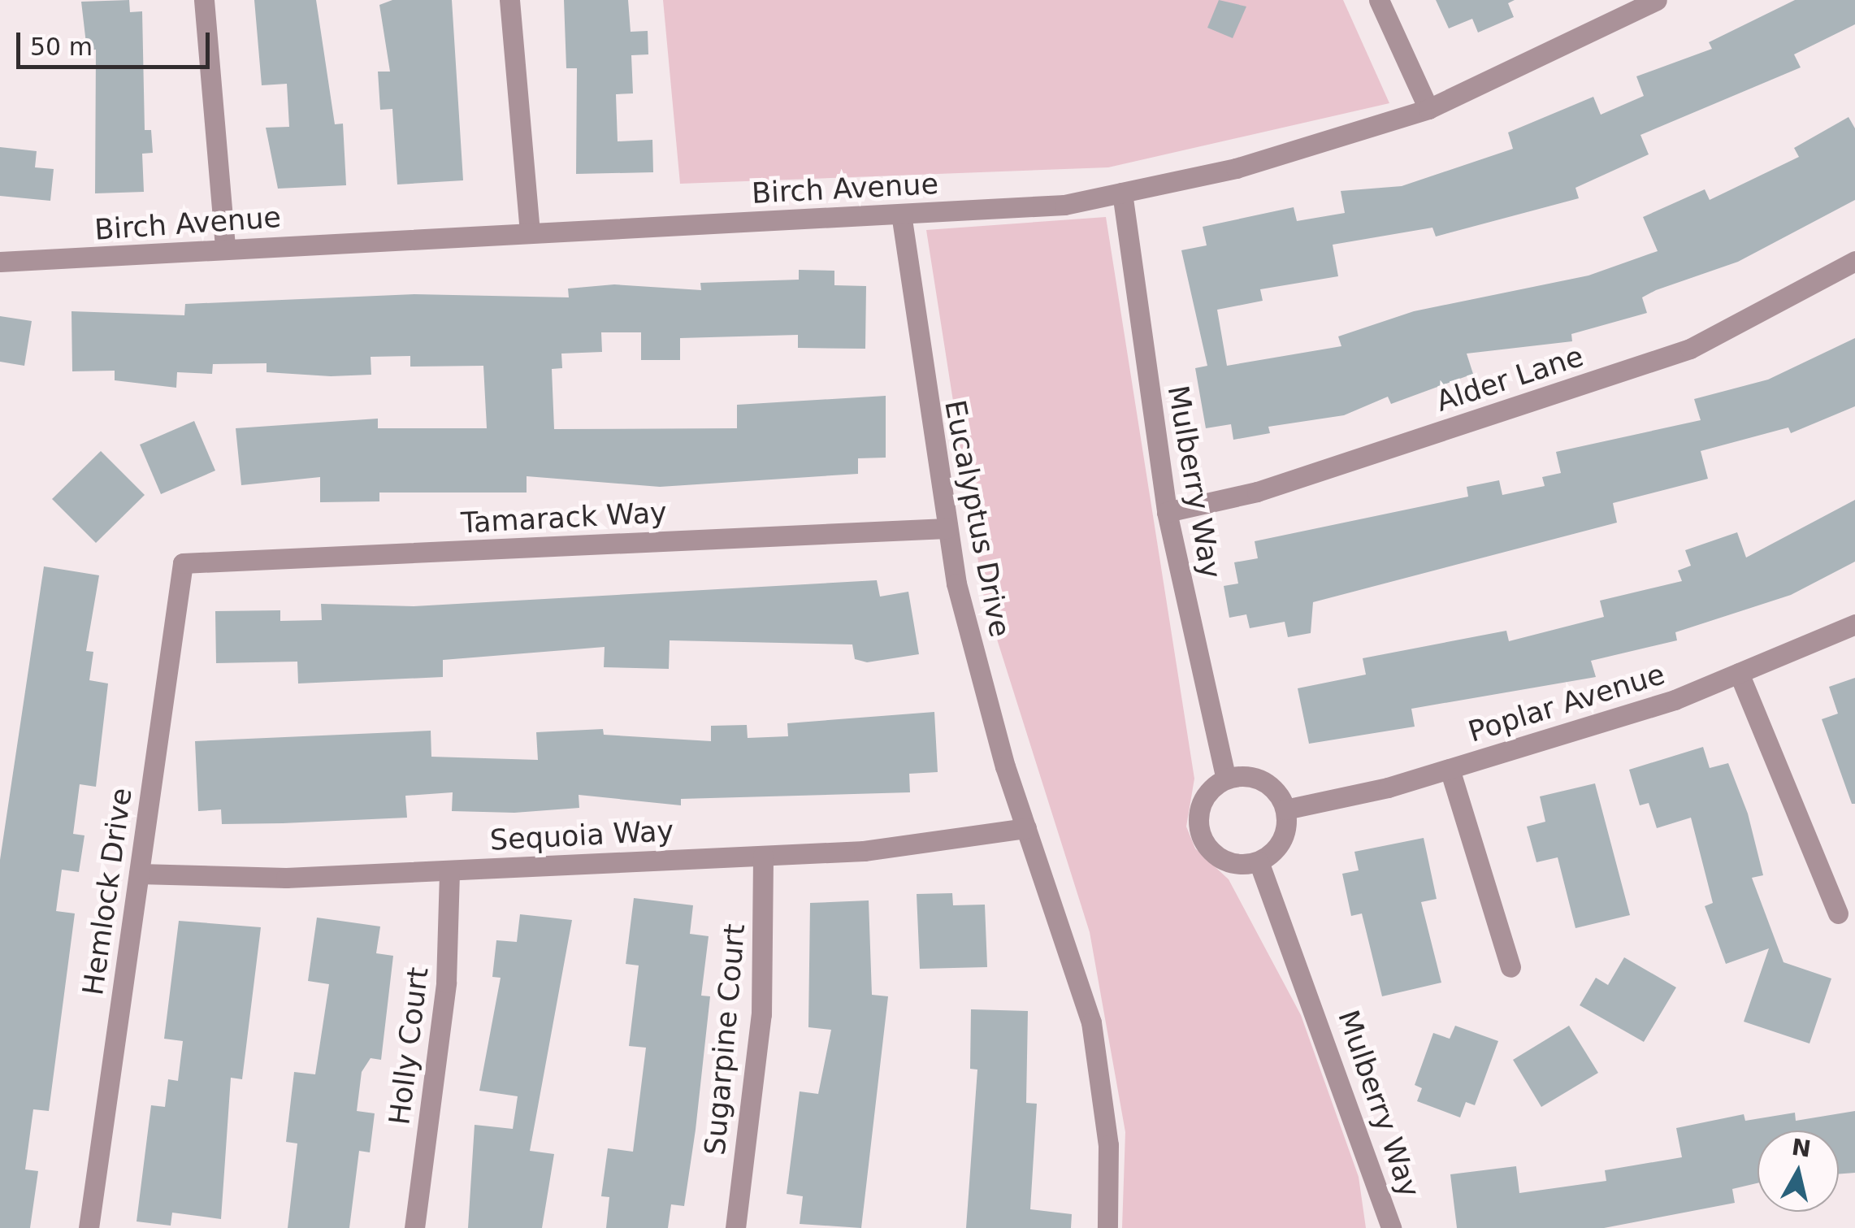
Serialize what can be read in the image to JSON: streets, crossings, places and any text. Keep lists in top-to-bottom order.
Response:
{
  "streets": {
    "street": [
      "Birch Avenue",
      "Alder Lane",
      "Mulberry Way",
      "Tamarack Way",
      "Eucalyptus Drive",
      "Poplar Avenue",
      "Sequoia Way",
      "Hemlock Drive",
      "Sugarpine Court",
      "Holly Court"
    ]
  },
  "crossings": [
    ["Birch Avenue", "Mulberry Way"],
    ["Birch Avenue", "Eucalyptus Drive"],
    ["Alder Lane", "Mulberry Way"],
    ["Mulberry Way", "Poplar Avenue"],
    ["Tamarack Way", "Eucalyptus Drive"],
    ["Tamarack Way", "Hemlock Drive"],
    ["Eucalyptus Drive", "Sequoia Way"],
    ["Sequoia Way", "Hemlock Drive"],
    ["Sequoia Way", "Sugarpine Court"],
    ["Sequoia Way", "Holly Court"]
  ],
  "scale_bar": "50 m",
  "north": "top"
}
